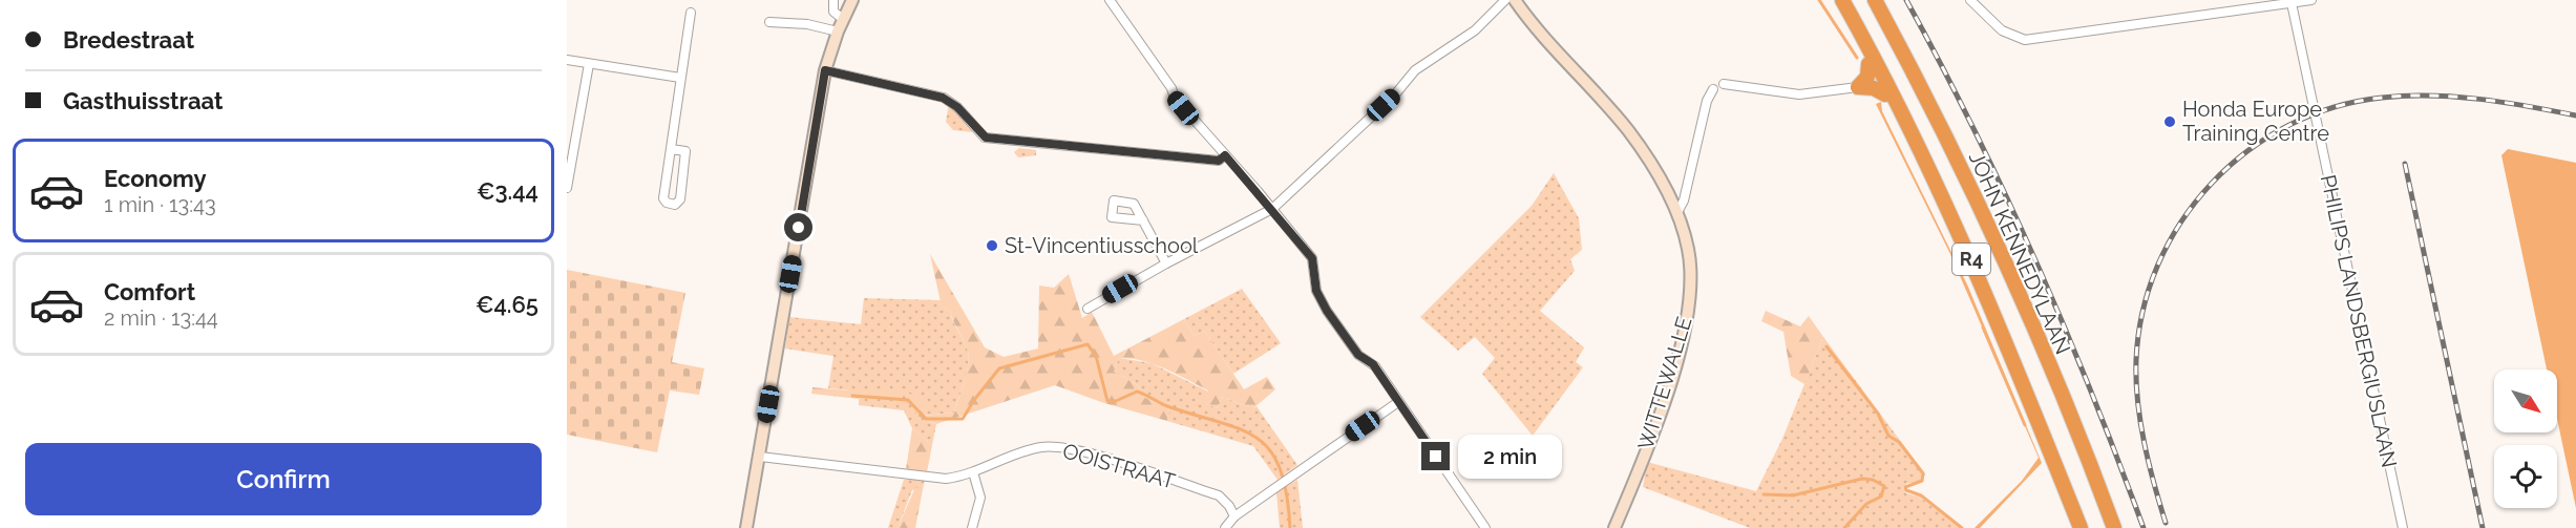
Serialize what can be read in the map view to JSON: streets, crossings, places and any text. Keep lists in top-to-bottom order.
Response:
{
  "streets": {
    "highway": ["JOHN KENNEDYLAAN", "R4"],
    "street": ["PHILIPS LANDSBERGIUSLAAN", "WITTEWALLE", "OOISTRAAT"]
  },
  "places": ["Honda Europe Training Centre", "St-Vincentiusschool"],
  "north": "bottom right",
  "page": {
    "banner": ["Bredestraat", "Gasthuisstraat"],
    "list": [
      {
        "name": "Economy",
        "note": "1 min · 13:43",
        "value": "€3.44"
      },
      {
        "name": "Comfort",
        "note": "2 min · 13:44",
        "value": "€4.65"
      }
    ],
    "buttons": "Confirm",
    "bubble": "2 min"
  }
}
